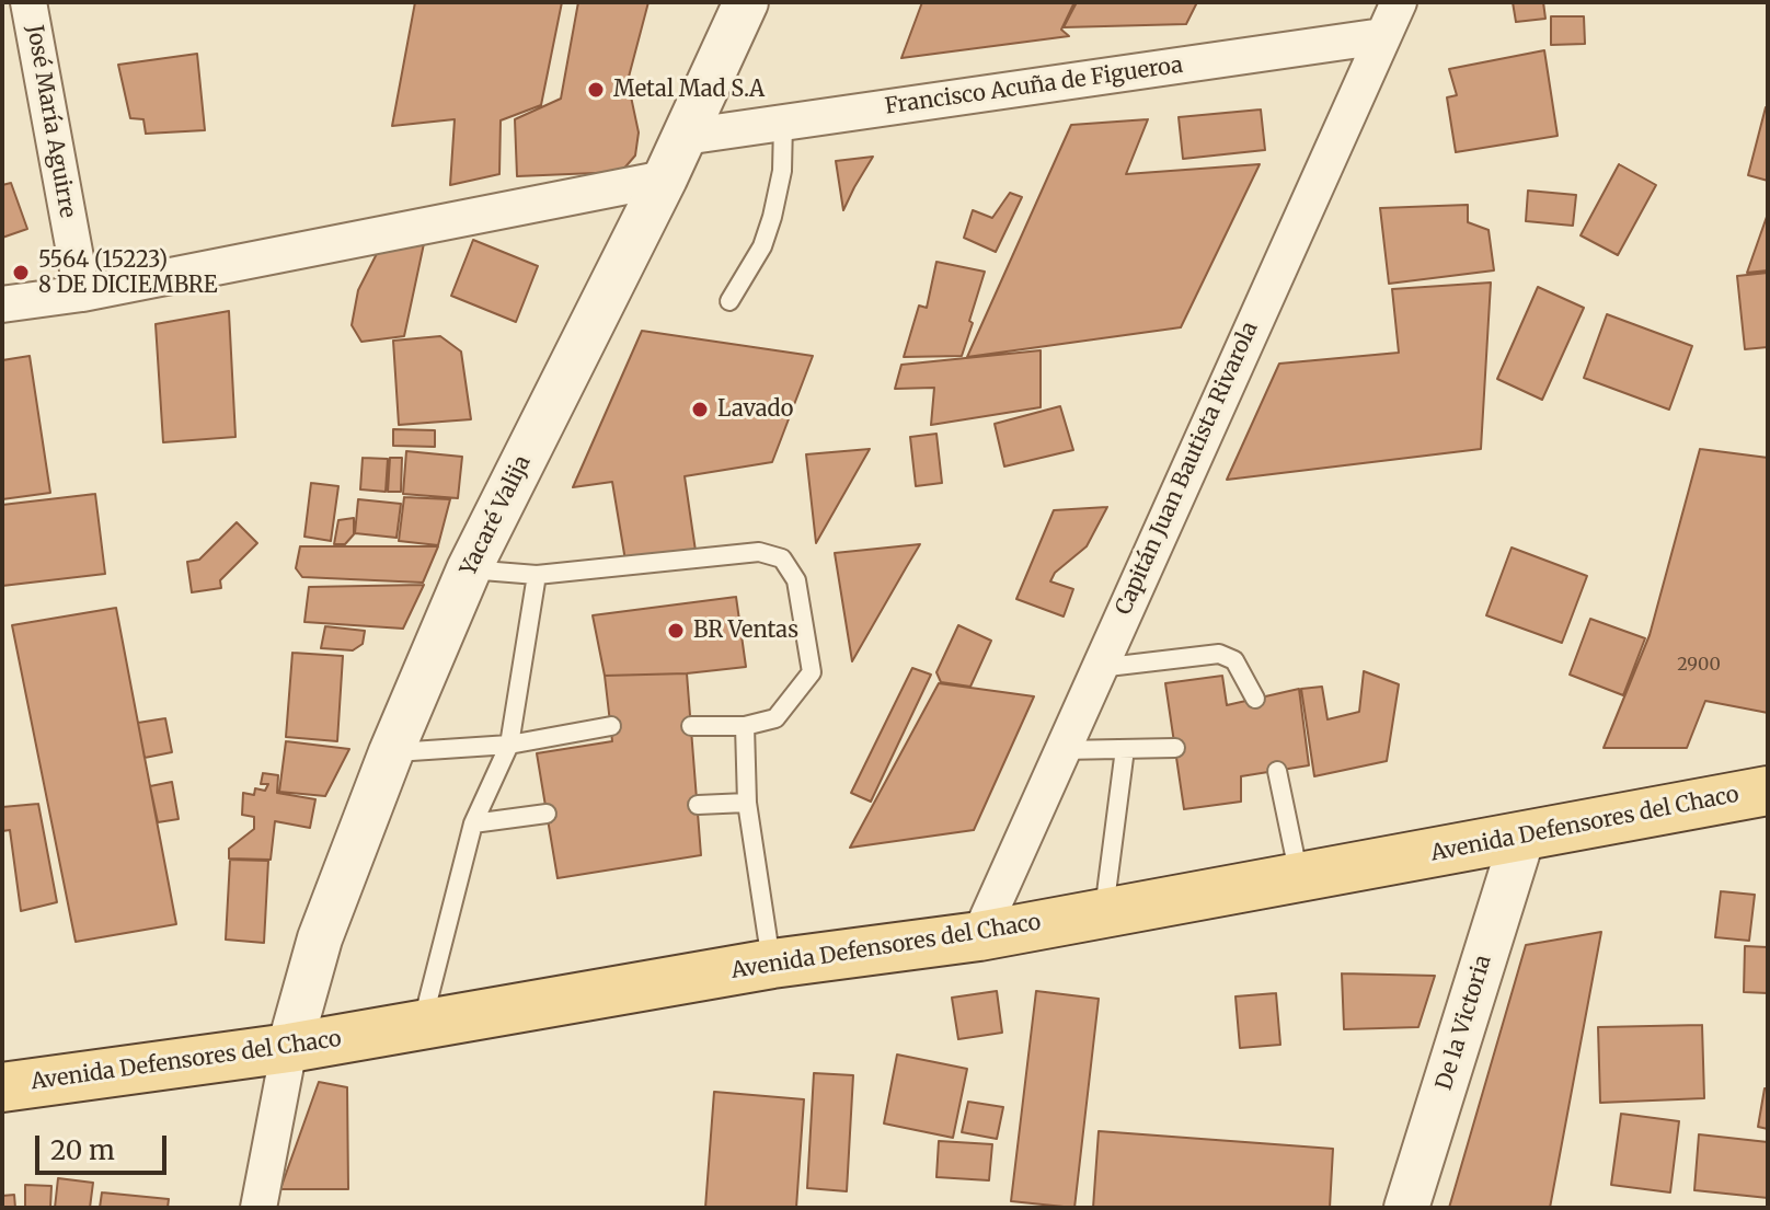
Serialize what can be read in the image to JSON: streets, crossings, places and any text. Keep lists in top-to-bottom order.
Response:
{
  "streets": {
    "main road": ["Avenida Defensores del Chaco"],
    "street": [
      "Francisco Acuña de Figueroa",
      "José María Aguirre",
      "Capitán Juan Bautista Rivarola",
      "Yacaré Valija",
      "De la Victoria"
    ]
  },
  "crossings": [
    ["Francisco Acuña de Figueroa", "Capitán Juan Bautista Rivarola"],
    ["Francisco Acuña de Figueroa", "Yacaré Valija"],
    ["Capitán Juan Bautista Rivarola", "Avenida Defensores del Chaco"],
    ["Yacaré Valija", "Avenida Defensores del Chaco"],
    ["Avenida Defensores del Chaco", "De la Victoria"]
  ],
  "places": [
    "Metal Mad S.A",
    "5564 (15223) 8 DE DICIEMBRE",
    "Lavado",
    "BR Ventas"
  ],
  "house_numbers": ["2900"],
  "scale_bar": "20 m"
}
